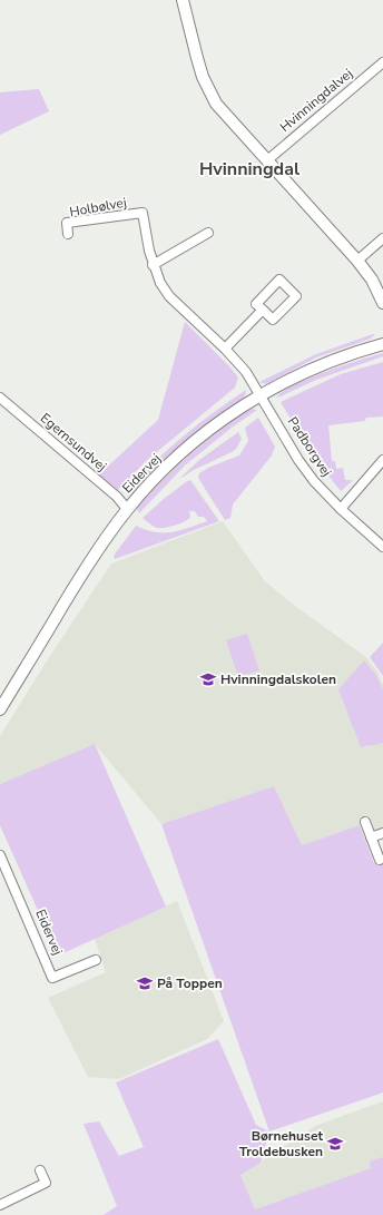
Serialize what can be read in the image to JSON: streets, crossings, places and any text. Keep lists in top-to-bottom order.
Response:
{
  "streets": {
    "street": [
      "Hvinningdalvej",
      "Holbølvej",
      "Egernsundvej",
      "Padborgvej",
      "Eidervej"
    ]
  },
  "crossings": [
    ["Holbølvej", "Padborgvej"],
    ["Holbølvej", "Eidervej"],
    ["Egernsundvej", "Eidervej"],
    ["Padborgvej", "Eidervej"]
  ],
  "districts": ["Hvinningdal"],
  "places": {
    "school or university": ["Hvinningdalskolen", "På Toppen", "Børnehuset Troldebusken"]
  }
}
